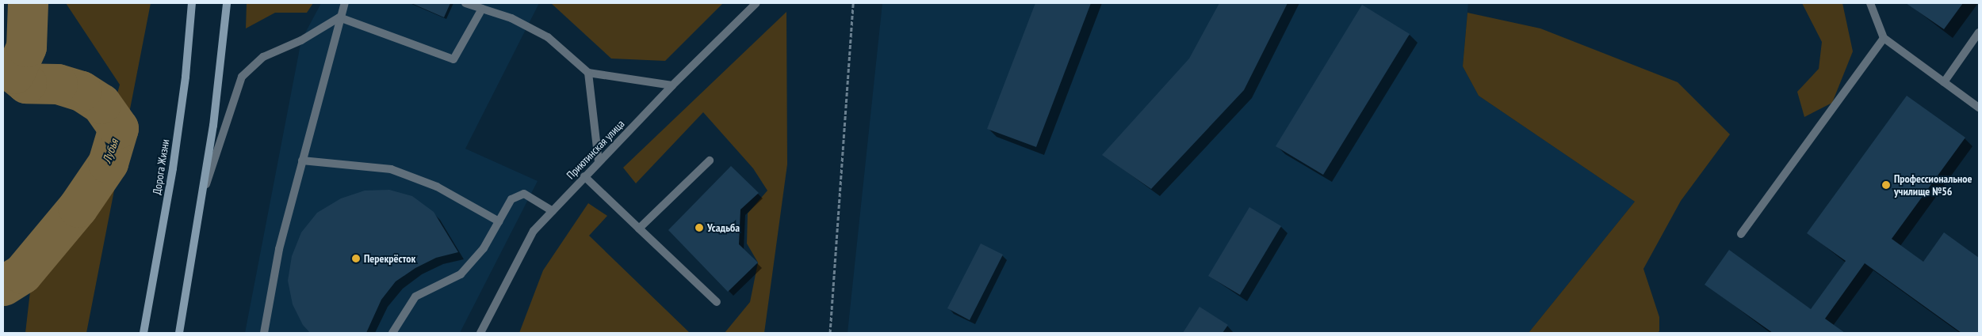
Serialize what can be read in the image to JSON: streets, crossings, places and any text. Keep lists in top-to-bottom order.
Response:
{
  "streets": {
    "main road": ["Дорога Жизни"],
    "street": ["Приютинская улица"]
  },
  "water": ["Лубья"],
  "places": ["Профессиональное училище №56", "Усадьба", "Перекрёсток"]
}
